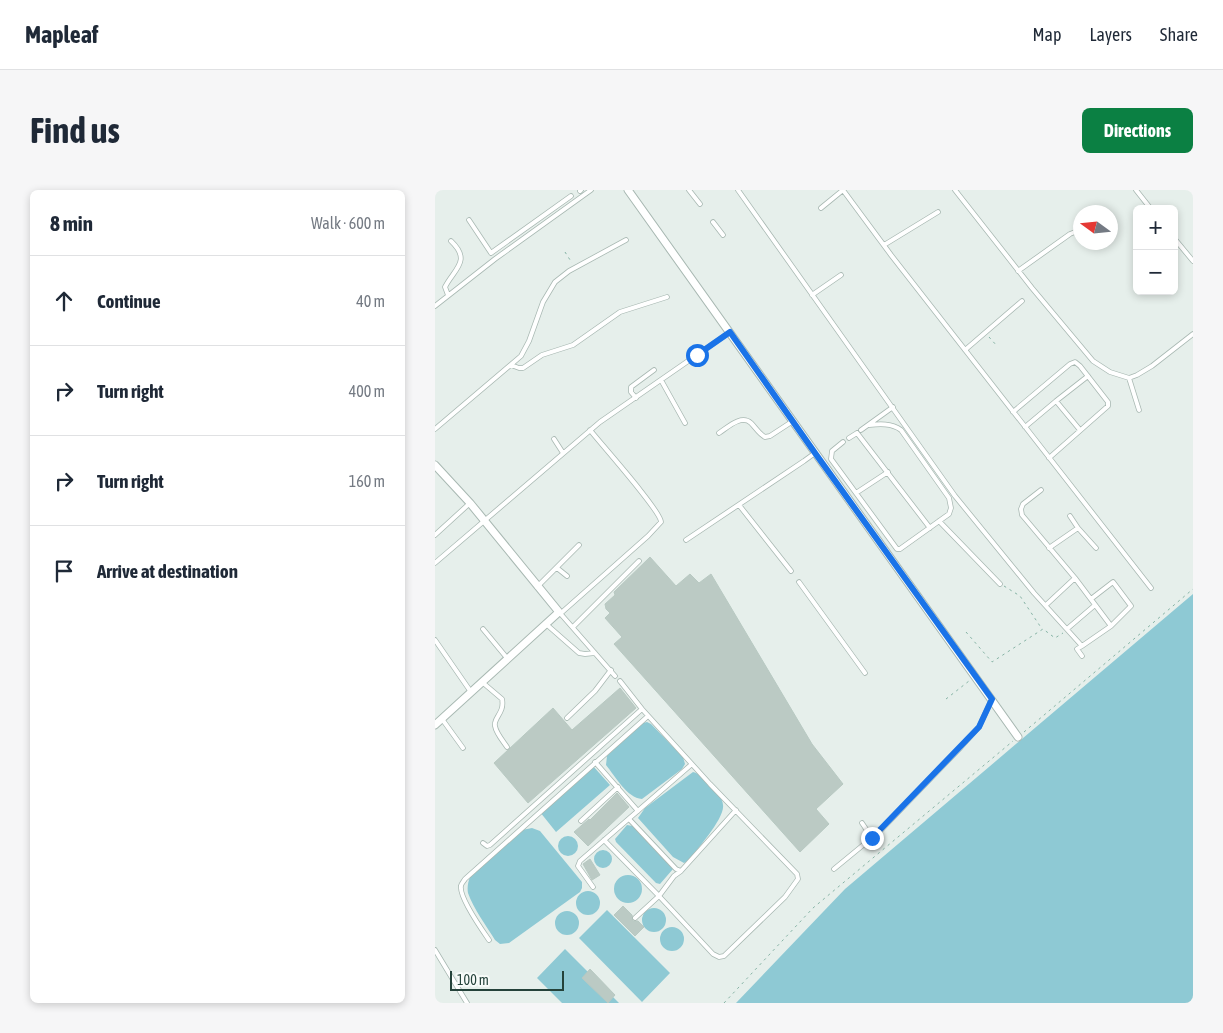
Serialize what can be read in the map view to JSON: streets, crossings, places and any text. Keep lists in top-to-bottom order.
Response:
{
  "scale_bar": "100 m",
  "north": "left",
  "page": {
    "header": "Mapleaf",
    "nav": ["Map", "Layers", "Share"],
    "buttons": "Directions",
    "title": "Find us",
    "heading": ["8 min", "Walk · 600 m"],
    "map_buttons": ["+", "−"],
    "list": [
      ["Continue", "40 m"],
      ["Turn right", "400 m"],
      ["Turn right", "160 m"],
      "Arrive at destination"
    ],
    "scale": "100 m"
  }
}
